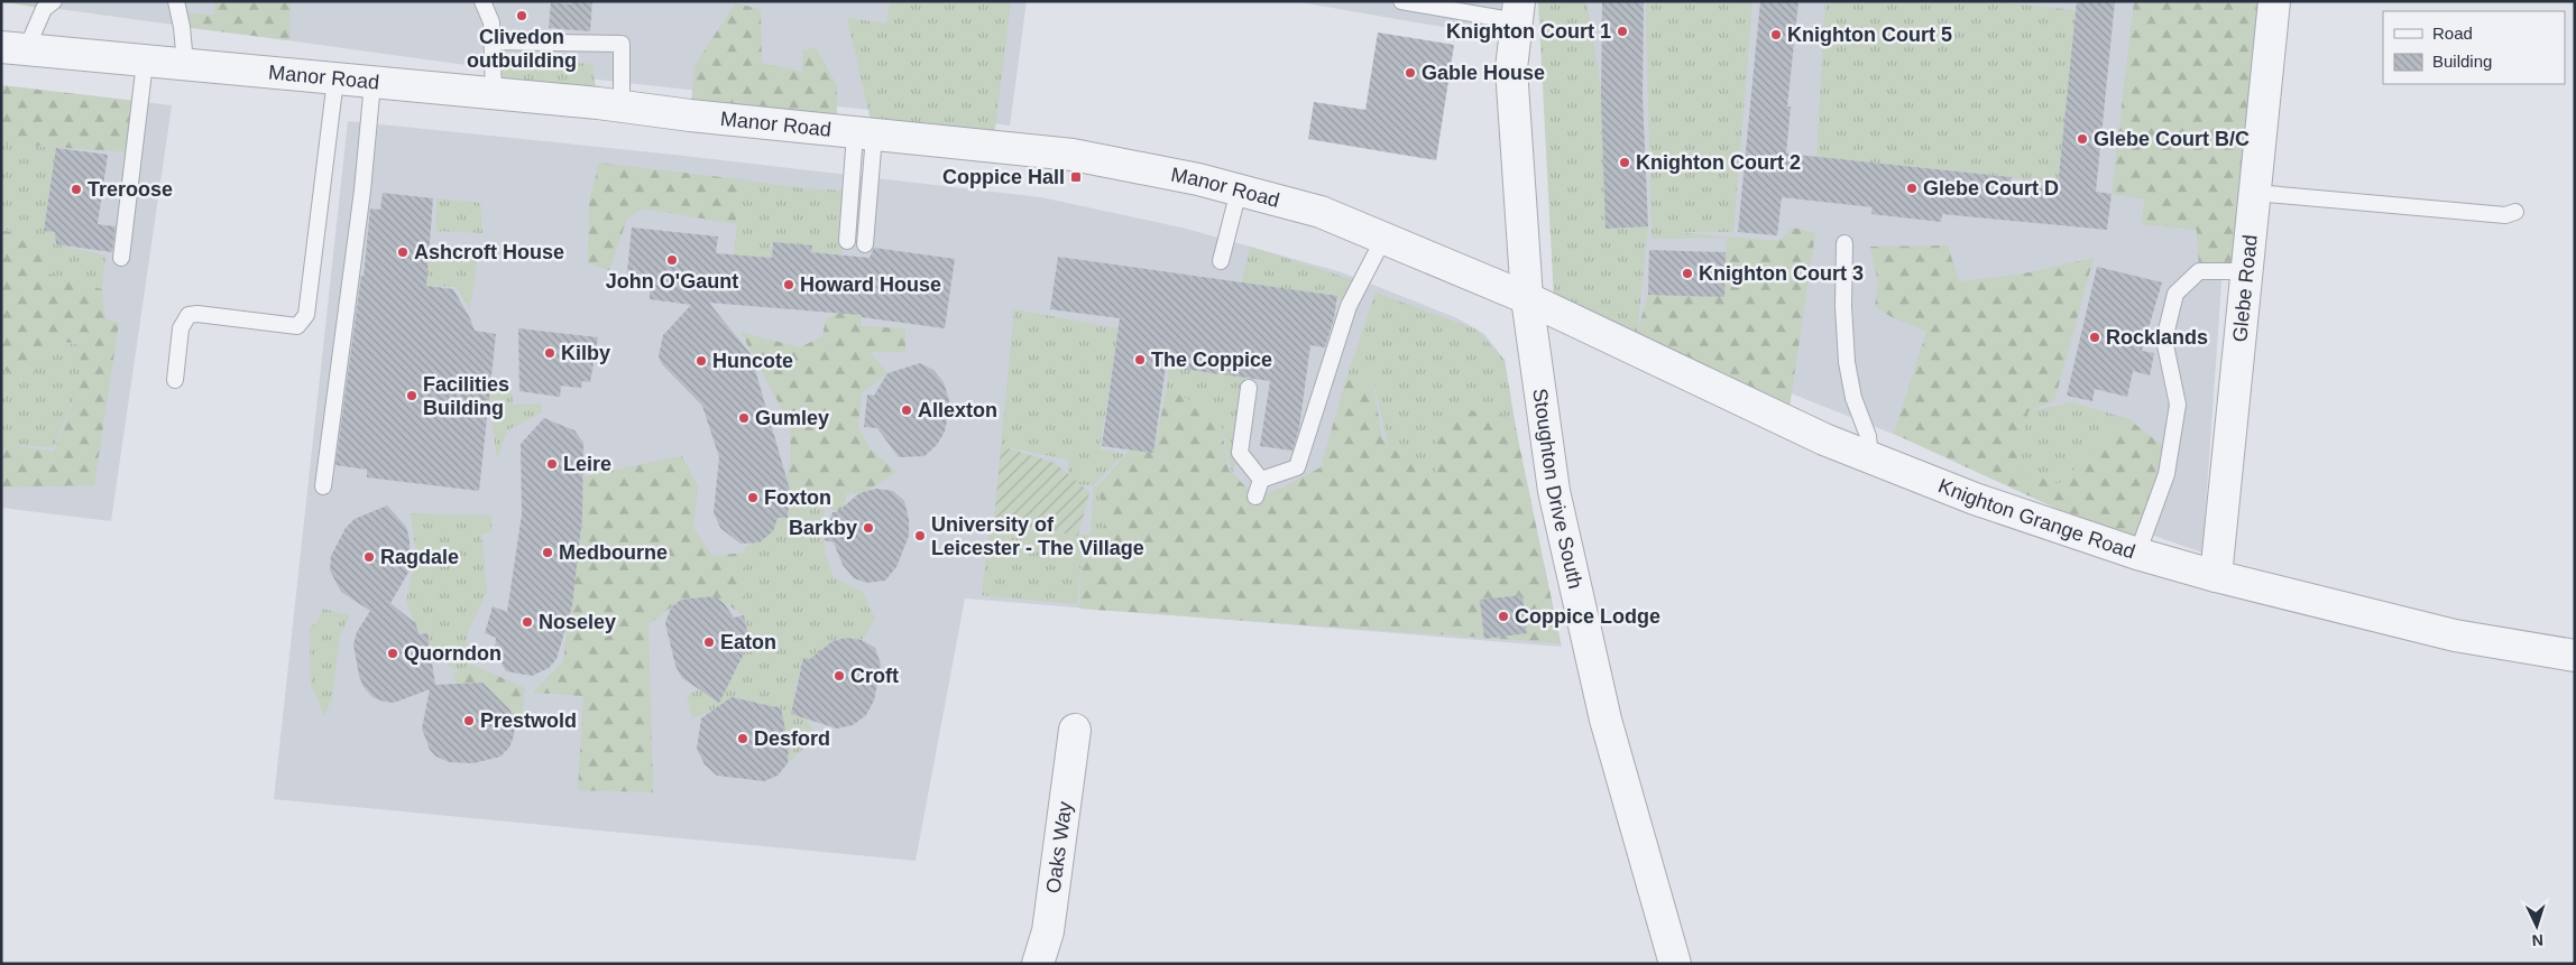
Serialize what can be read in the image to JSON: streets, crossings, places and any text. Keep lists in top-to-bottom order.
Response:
{
  "streets": {
    "street": [
      "Manor Road",
      "Glebe Road",
      "Stoughton Drive South",
      "Knighton Grange Road",
      "Oaks Way"
    ]
  },
  "crossings": [
    ["Manor Road", "Stoughton Drive South"],
    ["Manor Road", "Knighton Grange Road"],
    ["Glebe Road", "Knighton Grange Road"],
    ["Stoughton Drive South", "Knighton Grange Road"]
  ],
  "places": {
    "other": [
      "Clivedon outbuilding",
      "Knighton Court 1",
      "Knighton Court 5",
      "Gable House",
      "Glebe Court B/C",
      "Knighton Court 2",
      "Glebe Court D",
      "Treroose",
      "Ashcroft House",
      "John O'Gaunt",
      "Knighton Court 3",
      "Howard House",
      "Rocklands",
      "Kilby",
      "The Coppice",
      "Huncote",
      "Facilities Building",
      "Allexton",
      "Gumley",
      "Leire",
      "Foxton",
      "Barkby",
      "University of Leicester - The Village",
      "Medbourne",
      "Ragdale",
      "Coppice Lodge",
      "Noseley",
      "Eaton",
      "Quorndon",
      "Croft",
      "Prestwold",
      "Desford"
    ],
    "transit": ["Coppice Hall"]
  },
  "legend": ["Road", "Building"],
  "north": "bottom"
}
